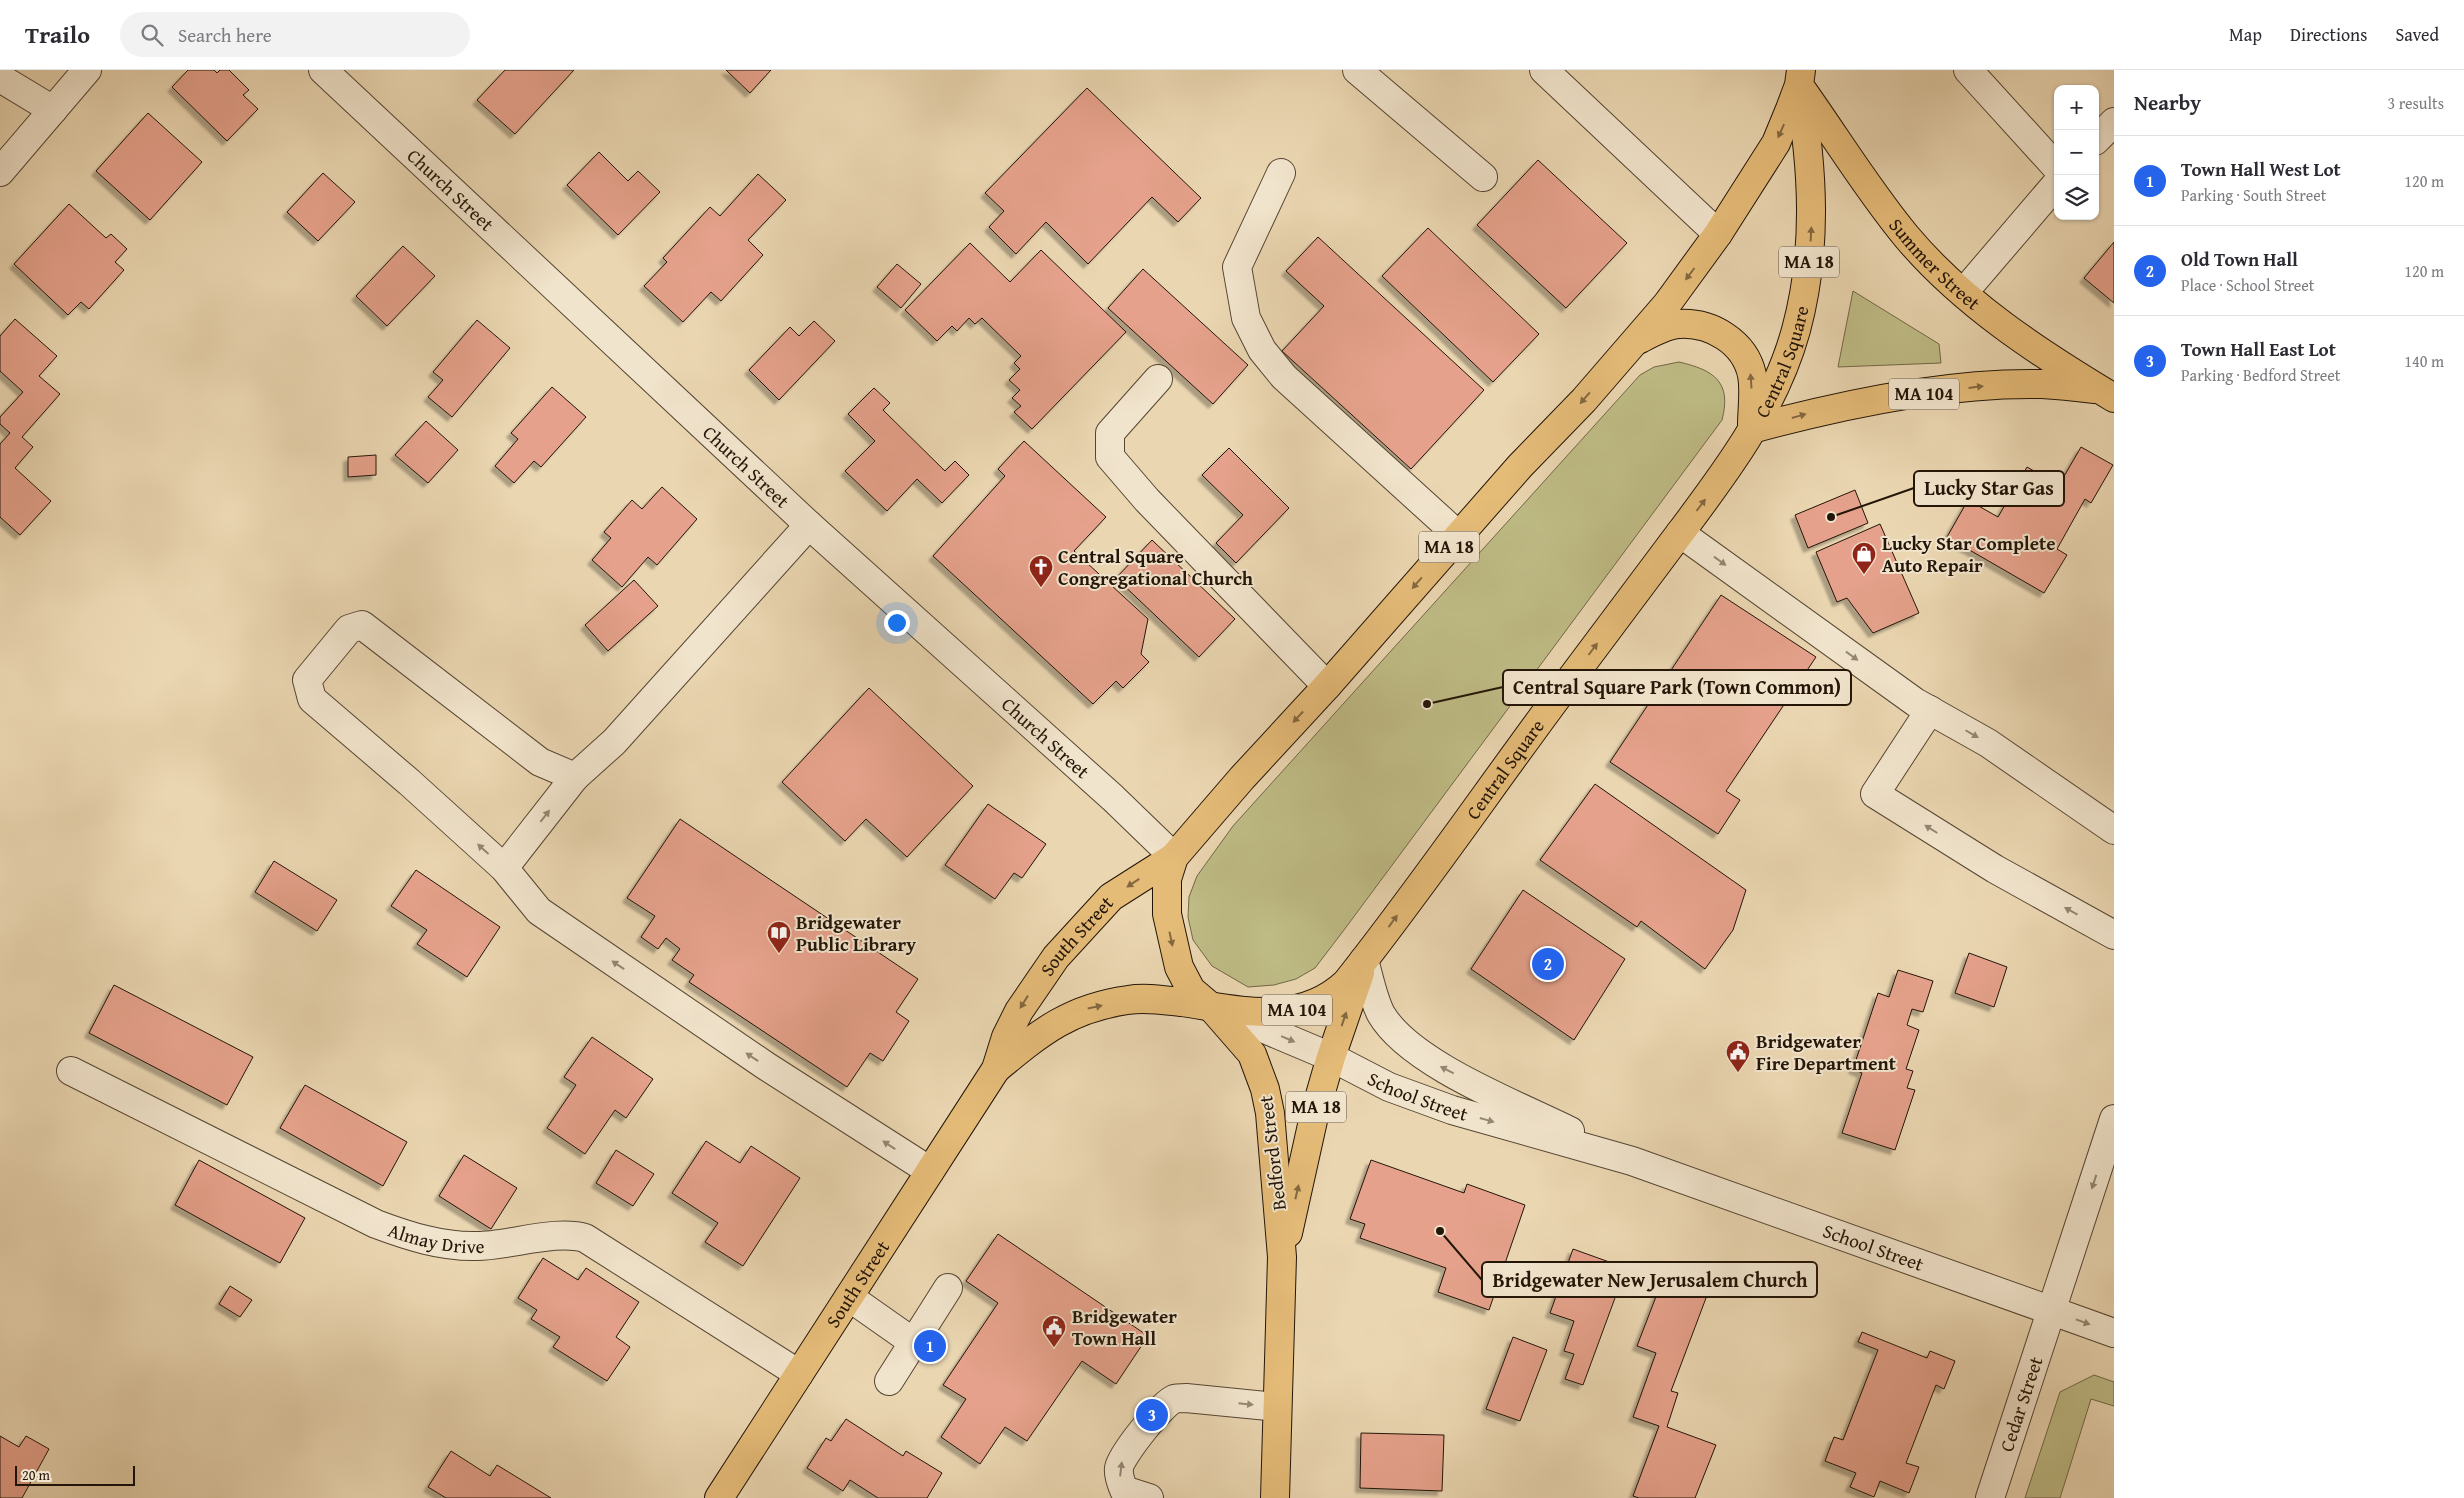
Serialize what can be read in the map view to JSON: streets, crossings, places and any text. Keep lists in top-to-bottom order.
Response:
{
  "streets": {
    "main road": [
      "MA 18",
      "Summer Street",
      "Central Square",
      "MA 104",
      "South Street",
      "Bedford Street"
    ],
    "street": [
      "Church Street",
      "School Street",
      "Almay Drive",
      "Cedar Street"
    ]
  },
  "crossings": [
    ["Church Street", "MA 18"],
    ["Church Street", "South Street"],
    ["MA 18", "Summer Street"],
    ["MA 18", "Central Square"],
    ["MA 18", "South Street"],
    ["MA 18", "School Street"],
    ["MA 18", "Bedford Street"],
    ["Summer Street", "Central Square"],
    ["Summer Street", "MA 104"],
    ["Central Square", "MA 104"],
    ["Central Square", "South Street"],
    ["Central Square", "School Street"],
    ["Central Square", "Bedford Street"],
    ["South Street", "School Street"],
    ["South Street", "Bedford Street"],
    ["South Street", "Almay Drive"],
    ["School Street", "Bedford Street"],
    ["School Street", "Cedar Street"]
  ],
  "one_way": ["Bedford Street", "Cedar Street"],
  "places": {
    "other": ["Lucky Star Gas", "Central Square Park (Town Common)", "Bridgewater New Jerusalem Church"],
    "shop": ["Lucky Star Complete Auto Repair"],
    "church": ["Central Square Congregational Church"],
    "library": ["Bridgewater Public Library"],
    "public building": ["Bridgewater Fire Department", "Bridgewater Town Hall"]
  },
  "scale_bar": "20 m",
  "page": {
    "header": "Trailo",
    "search": "Search here",
    "nav": ["Map", "Directions", "Saved"],
    "heading": ["Nearby", "3 results"],
    "map_buttons": ["+", "−"],
    "list": [
      {
        "mark": "1",
        "name": "Town Hall West Lot",
        "note": "Parking · South Street",
        "value": "120 m"
      },
      {
        "mark": "2",
        "name": "Old Town Hall",
        "note": "Place · School Street",
        "value": "120 m"
      },
      {
        "mark": "3",
        "name": "Town Hall East Lot",
        "note": "Parking · Bedford Street",
        "value": "140 m"
      }
    ],
    "pins": ["2", "1", "3"],
    "scale": "20 m"
  }
}
